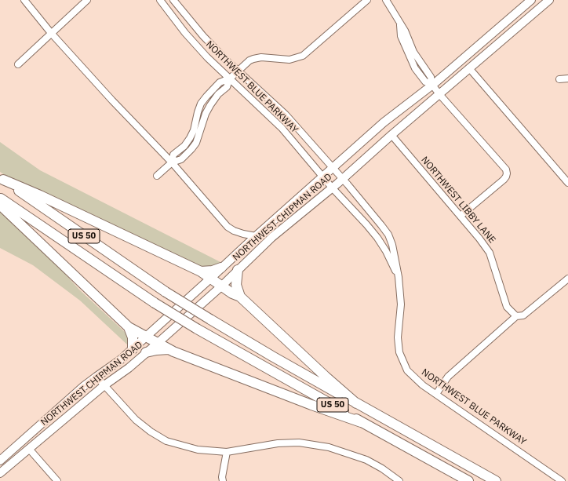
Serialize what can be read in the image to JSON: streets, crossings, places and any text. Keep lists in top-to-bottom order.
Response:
{
  "streets": {
    "highway": ["US 50"],
    "main road": ["NORTHWEST CHIPMAN ROAD"],
    "street": ["NORTHWEST BLUE PARKWAY", "NORTHWEST LIBBY LANE"]
  },
  "crossings": [
    ["NORTHWEST BLUE PARKWAY", "NORTHWEST CHIPMAN ROAD"],
    ["NORTHWEST LIBBY LANE", "NORTHWEST CHIPMAN ROAD"]
  ]
}
